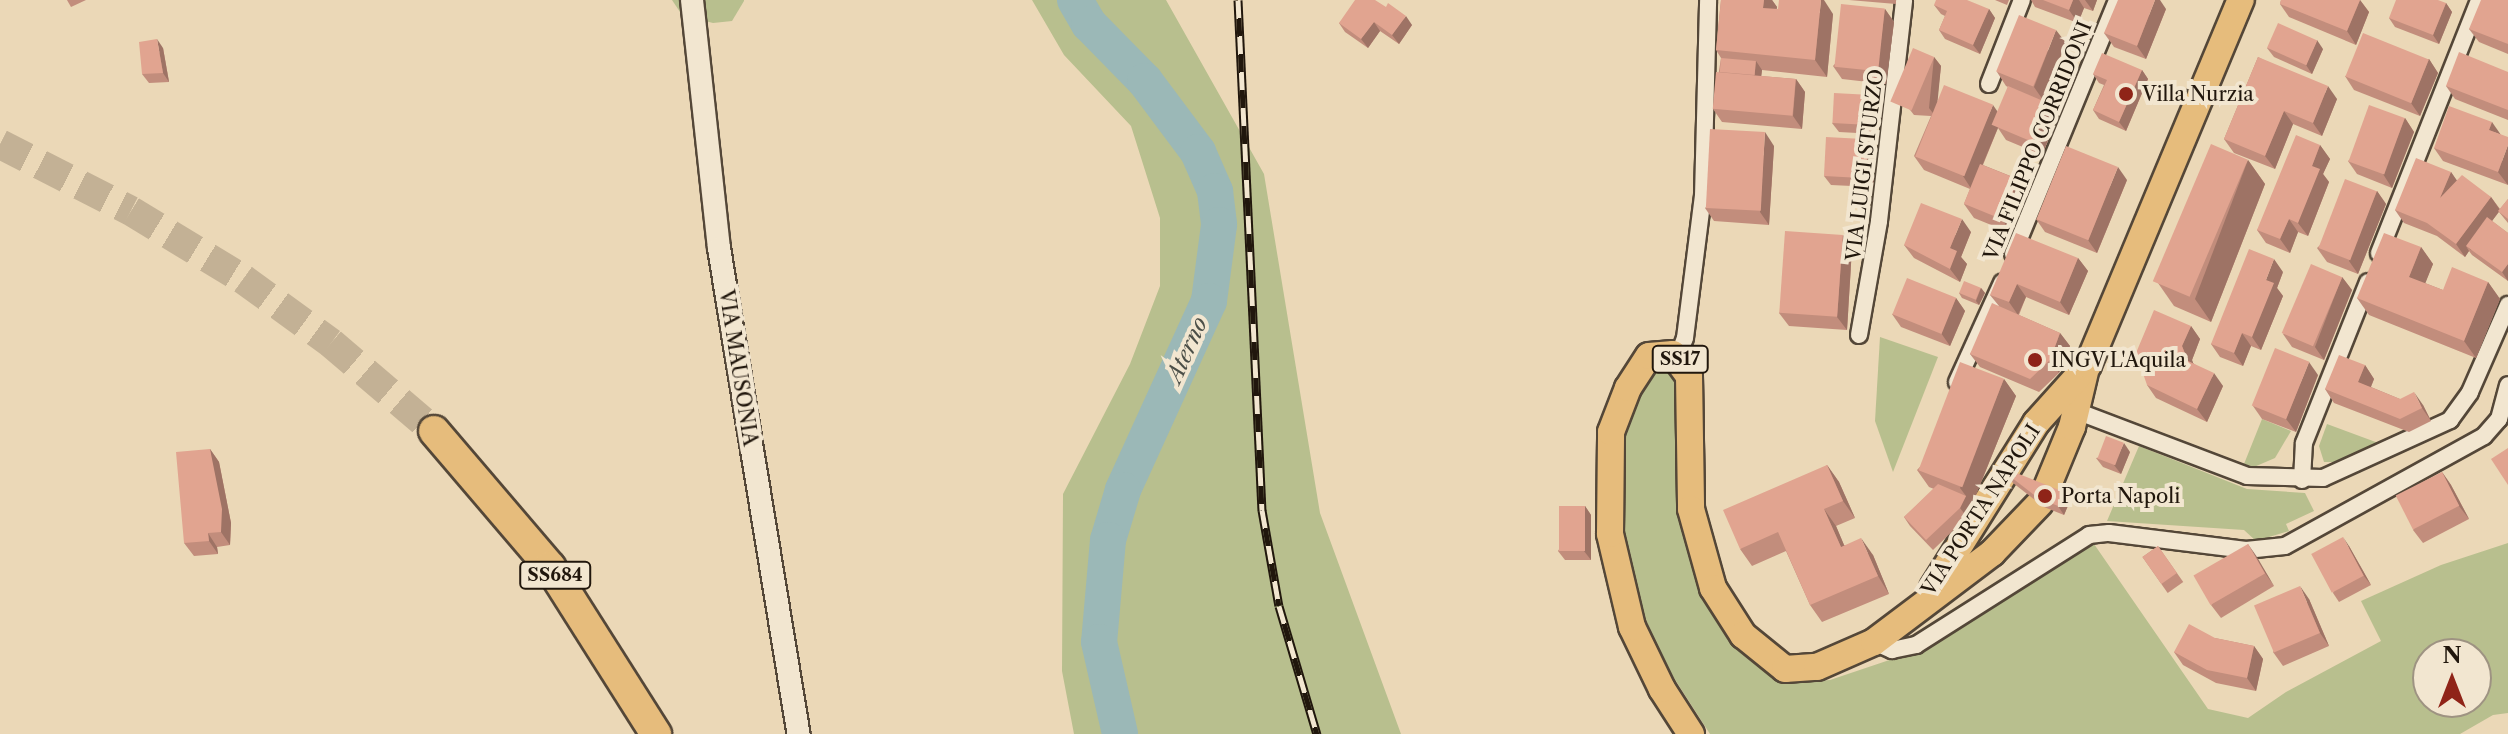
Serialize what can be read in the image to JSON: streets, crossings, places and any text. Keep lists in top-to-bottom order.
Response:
{
  "streets": {
    "highway": ["SS684"],
    "main road": ["SS17", "VIA MAUSONIA", "VIA PORTA NAPOLI"],
    "street": ["VIA FILIPPO CORRIDONI", "VIA LUIGI STURZO"]
  },
  "crossings": [
    ["SS17", "VIA PORTA NAPOLI"]
  ],
  "water": ["Aterno"],
  "places": ["Villa Nurzia", "INGV L'Aquila", "Porta Napoli"],
  "north": "top"
}
